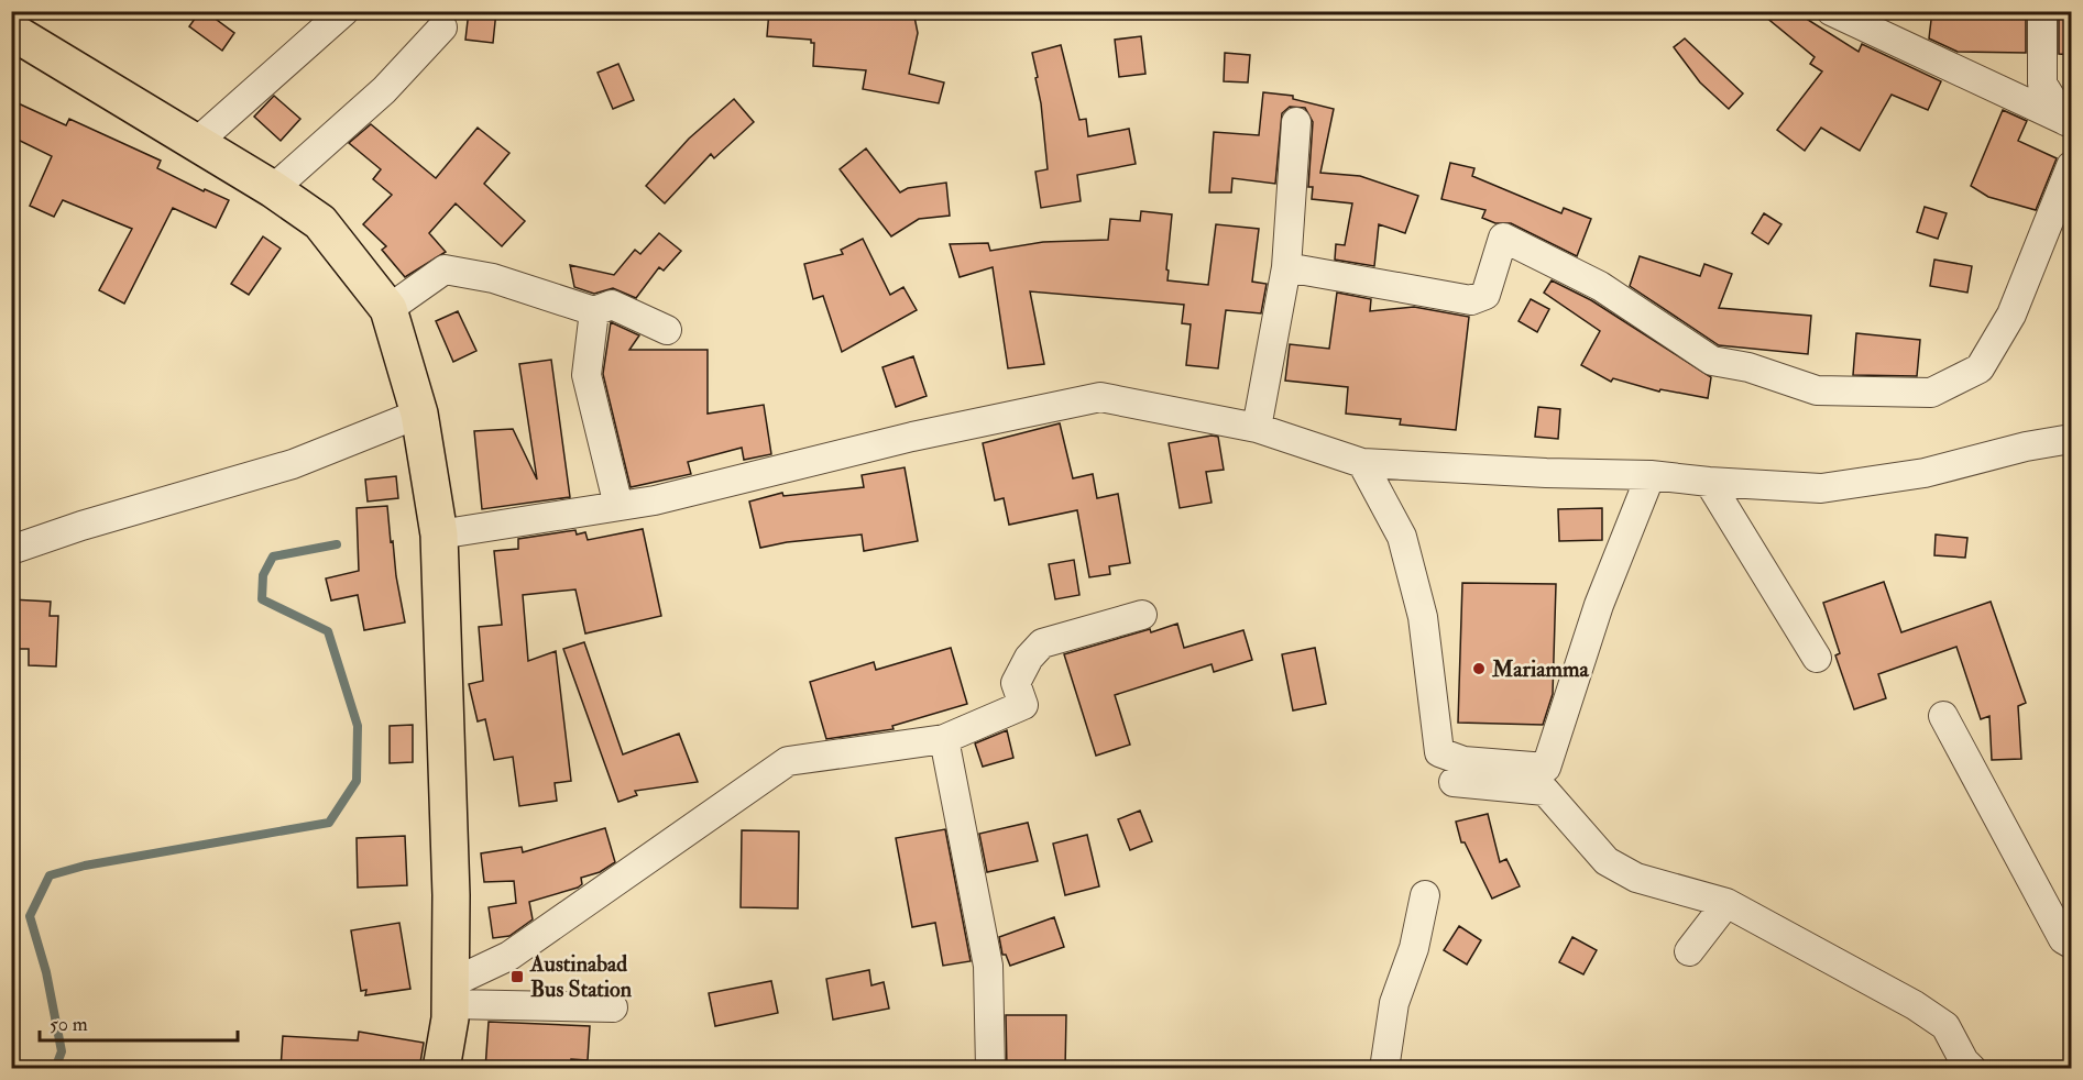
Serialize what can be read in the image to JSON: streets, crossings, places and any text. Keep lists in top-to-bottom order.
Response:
{
  "places": {
    "other": ["Mariamma"],
    "transit": ["Austinabad Bus Station"]
  },
  "scale_bar": "50 m"
}
